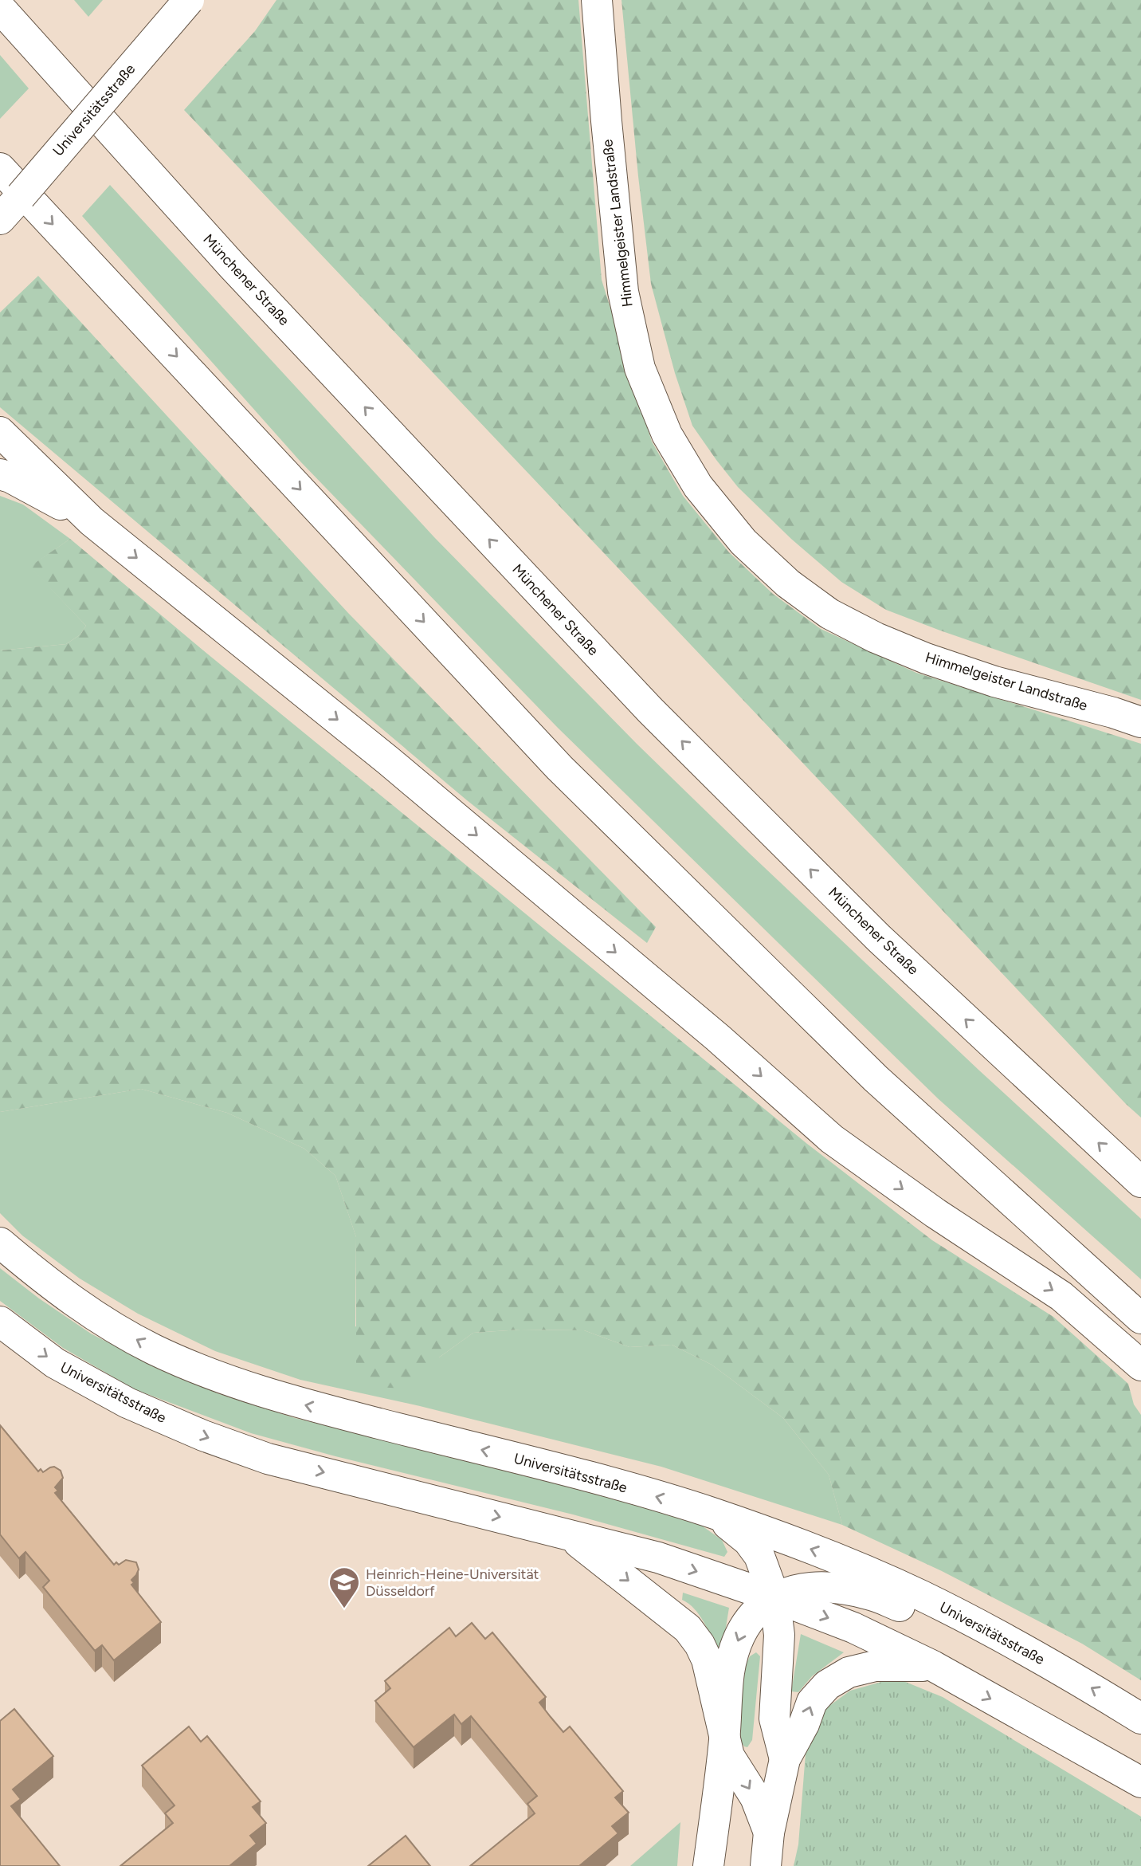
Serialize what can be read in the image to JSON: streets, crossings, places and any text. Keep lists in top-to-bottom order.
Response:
{
  "streets": {
    "main road": ["Universitätsstraße", "Himmelgeister Landstraße", "Münchener Straße"]
  },
  "places": {
    "school or university": ["Heinrich-Heine-Universität Düsseldorf"]
  }
}
